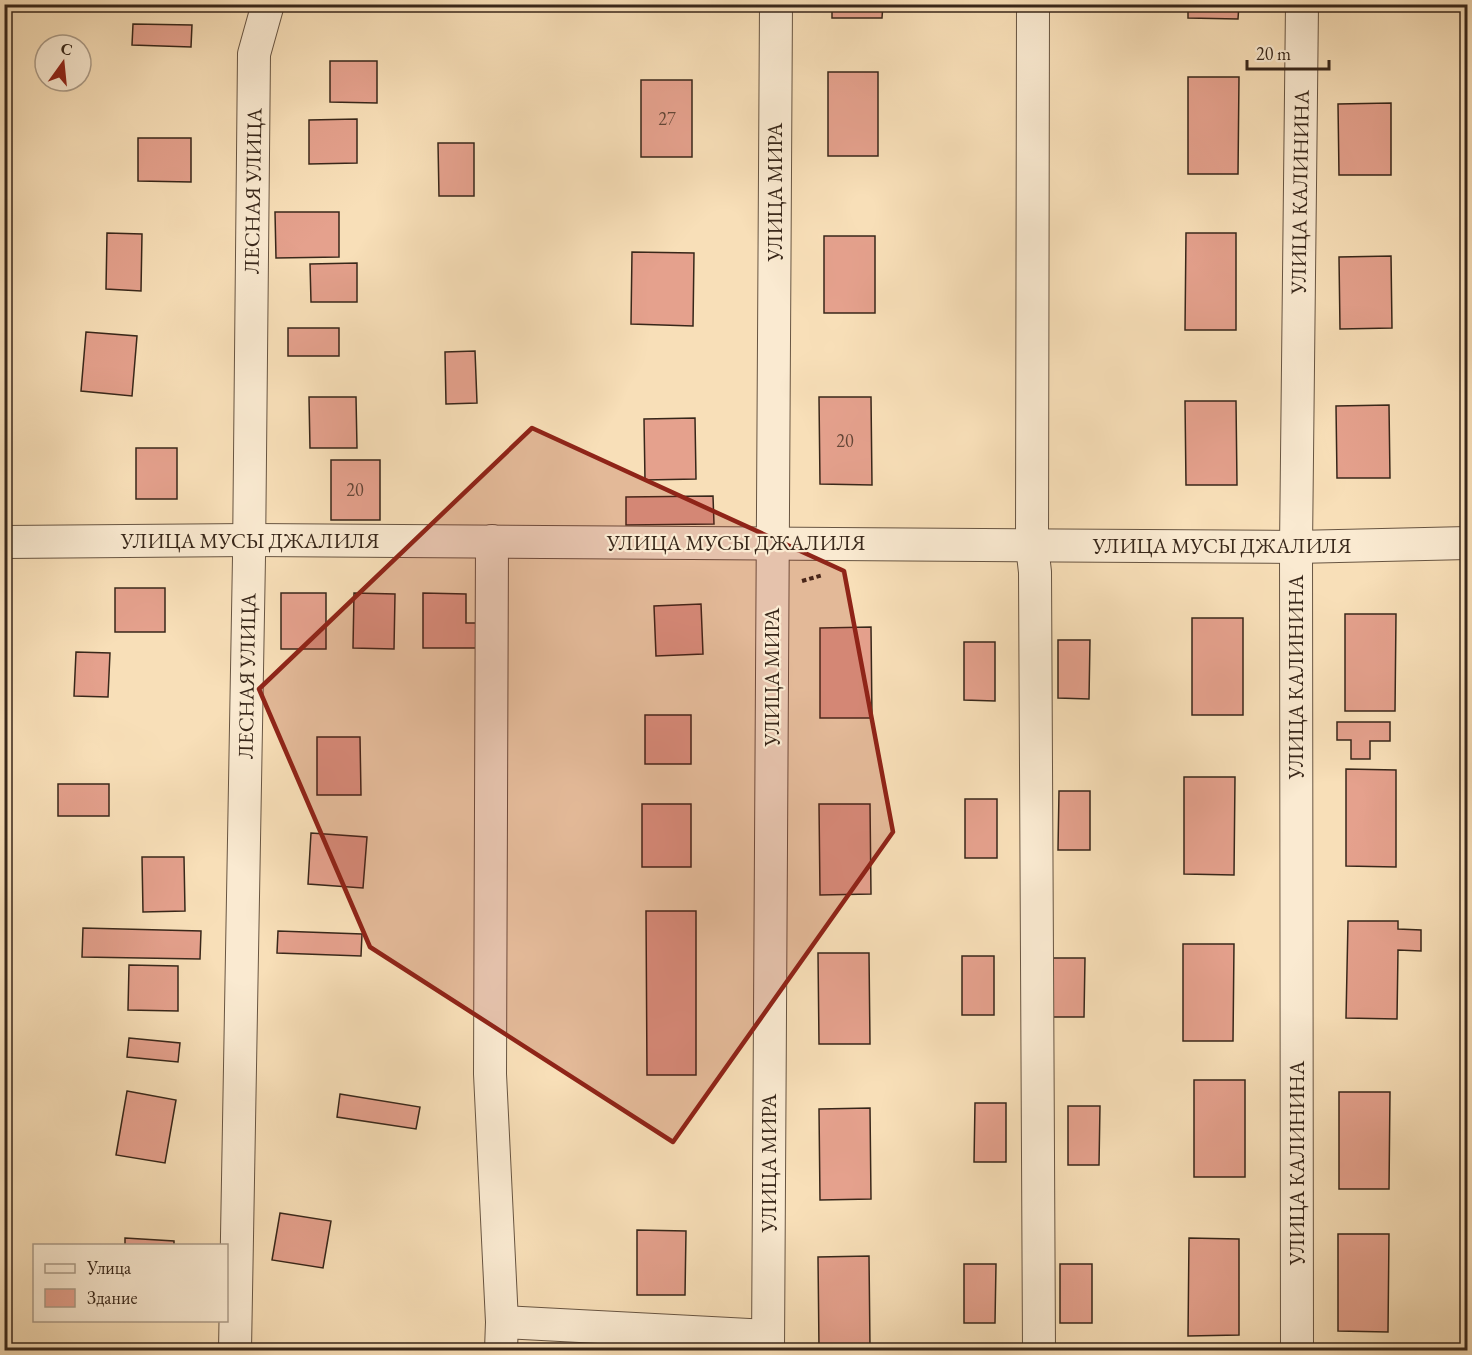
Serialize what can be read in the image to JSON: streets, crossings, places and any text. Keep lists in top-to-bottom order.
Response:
{
  "streets": {
    "street": [
      "ЛЕСНАЯ УЛИЦА",
      "УЛИЦА МИРА",
      "УЛИЦА КАЛИНИНА",
      "УЛИЦА МУСЫ ДЖАЛИЛЯ"
    ]
  },
  "crossings": [
    ["ЛЕСНАЯ УЛИЦА", "УЛИЦА МУСЫ ДЖАЛИЛЯ"],
    ["УЛИЦА МИРА", "УЛИЦА МУСЫ ДЖАЛИЛЯ"],
    ["УЛИЦА КАЛИНИНА", "УЛИЦА МУСЫ ДЖАЛИЛЯ"]
  ],
  "house_numbers": ["27", "20", "20"],
  "legend": ["Улица", "Здание"],
  "scale_bar": "20 m",
  "north": "top"
}
